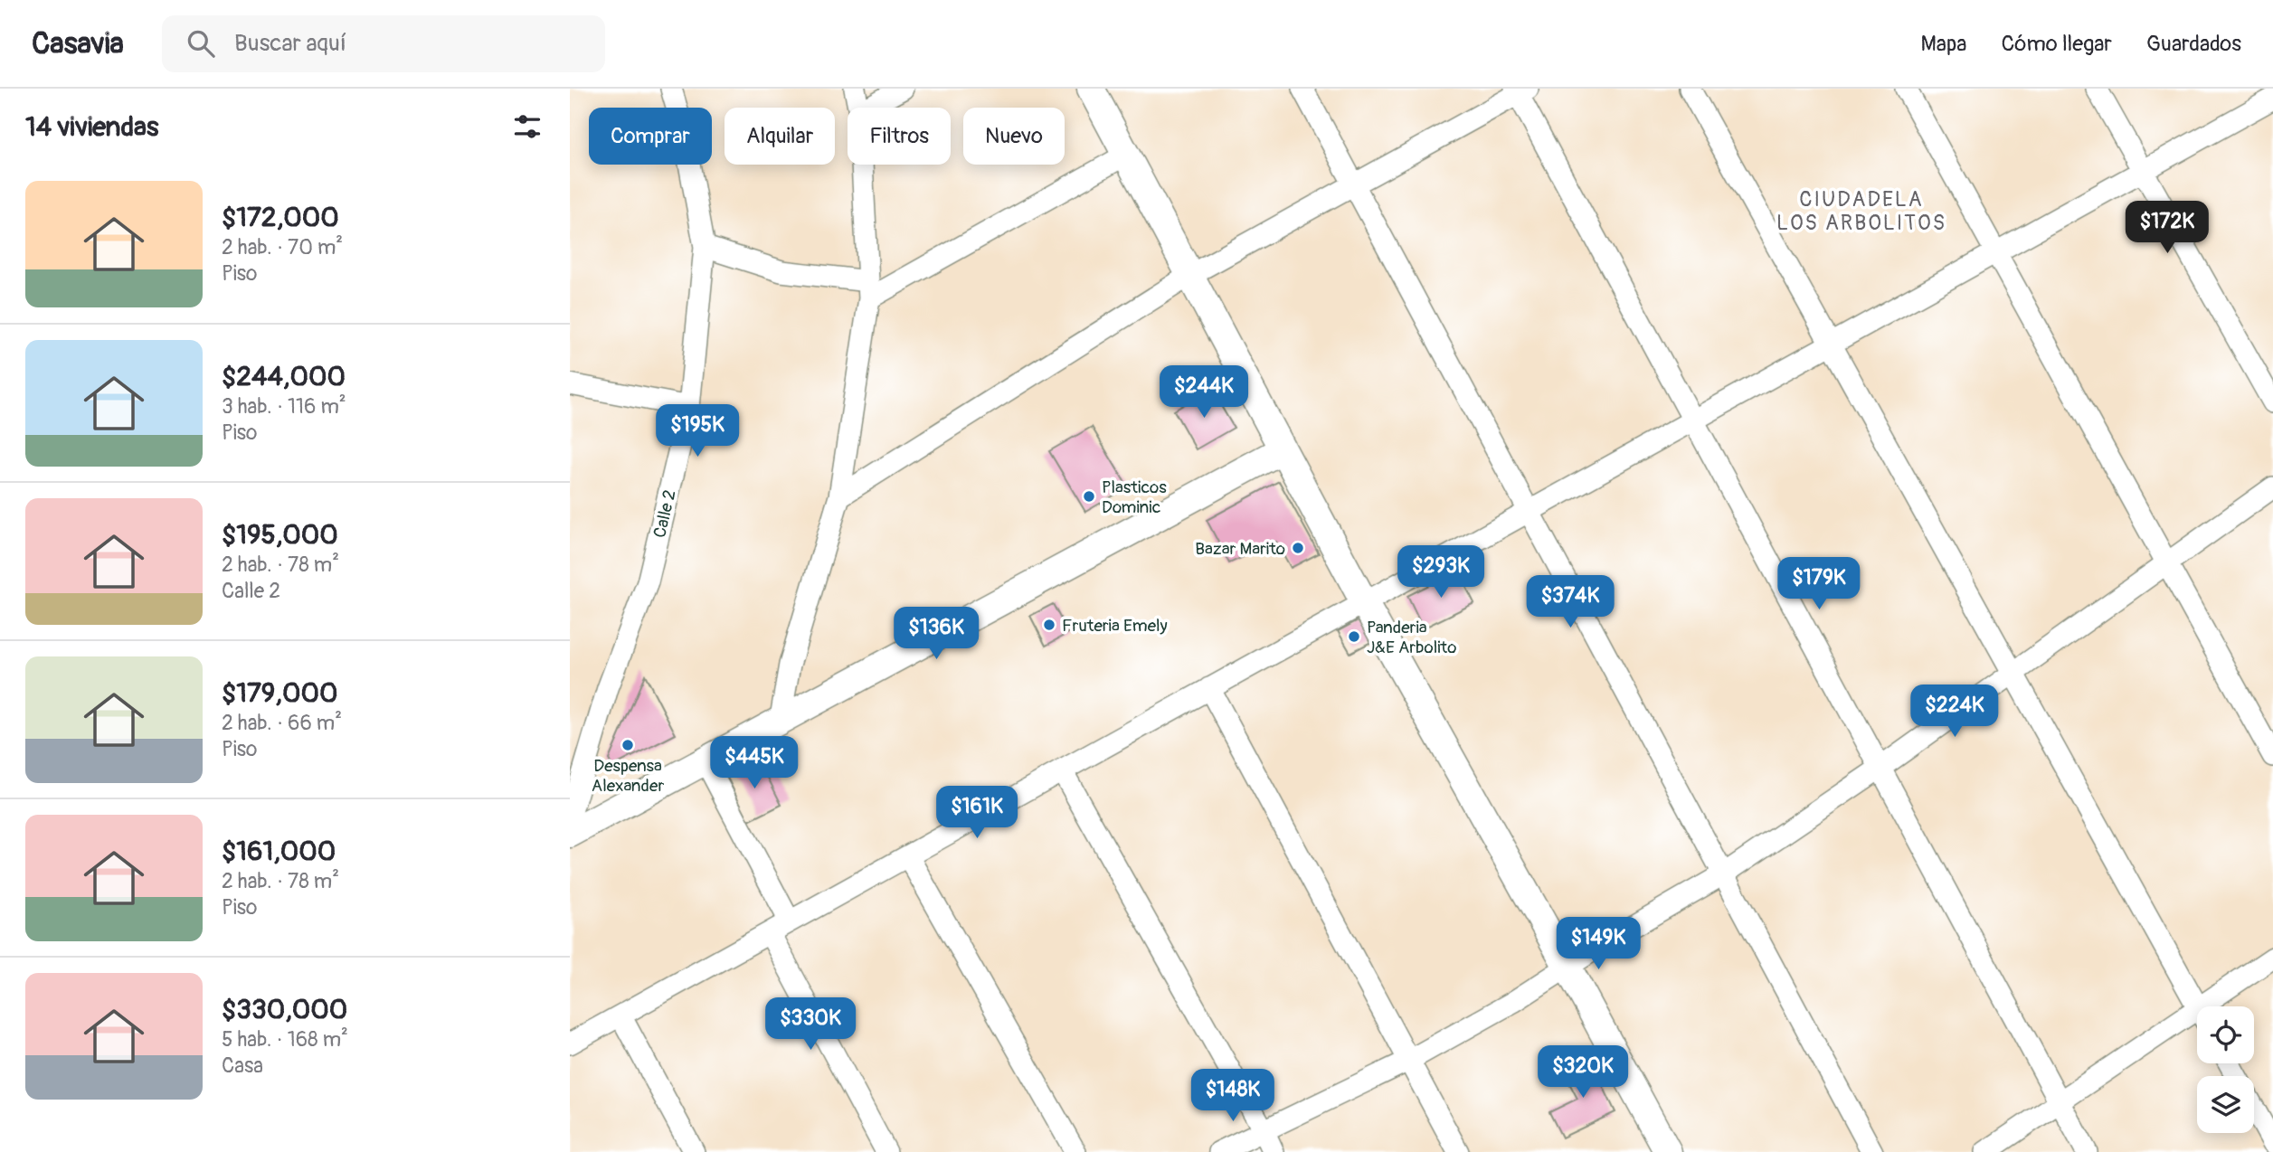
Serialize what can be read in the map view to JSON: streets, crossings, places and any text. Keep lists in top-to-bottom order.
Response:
{
  "streets": {
    "street": ["Calle 2"]
  },
  "districts": ["CIUDADELA LOS ARBOLITOS"],
  "places": [
    "Plasticos Dominic",
    "Bazar Marito",
    "Fruteria Emely",
    "Panderia J&E Arbolito",
    "Despensa Alexander"
  ],
  "page": {
    "header": "Casavia",
    "search": "Buscar aquí",
    "nav": ["Mapa", "Cómo llegar", "Guardados"],
    "heading": "14 viviendas",
    "chip": [
      "Comprar",
      "Alquilar",
      "Filtros",
      "Nuevo"
    ],
    "list": [
      {
        "name": "$172,000",
        "note": "2 hab. · 70 m² · Piso"
      },
      {
        "name": "$244,000",
        "note": "3 hab. · 116 m² · Piso"
      },
      {
        "name": "$195,000",
        "note": "2 hab. · 78 m² · Calle 2"
      },
      {
        "name": "$179,000",
        "note": "2 hab. · 66 m² · Piso"
      },
      {
        "name": "$161,000",
        "note": "2 hab. · 78 m² · Piso"
      },
      {
        "name": "$330,000",
        "note": "5 hab. · 168 m² · Casa"
      }
    ],
    "price": [
      "$172K",
      "$244K",
      "$195K",
      "$293K",
      "$179K",
      "$374K",
      "$136K",
      "$224K",
      "$445K",
      "$161K",
      "$149K",
      "$330K",
      "$320K",
      "$148K"
    ]
  }
}
